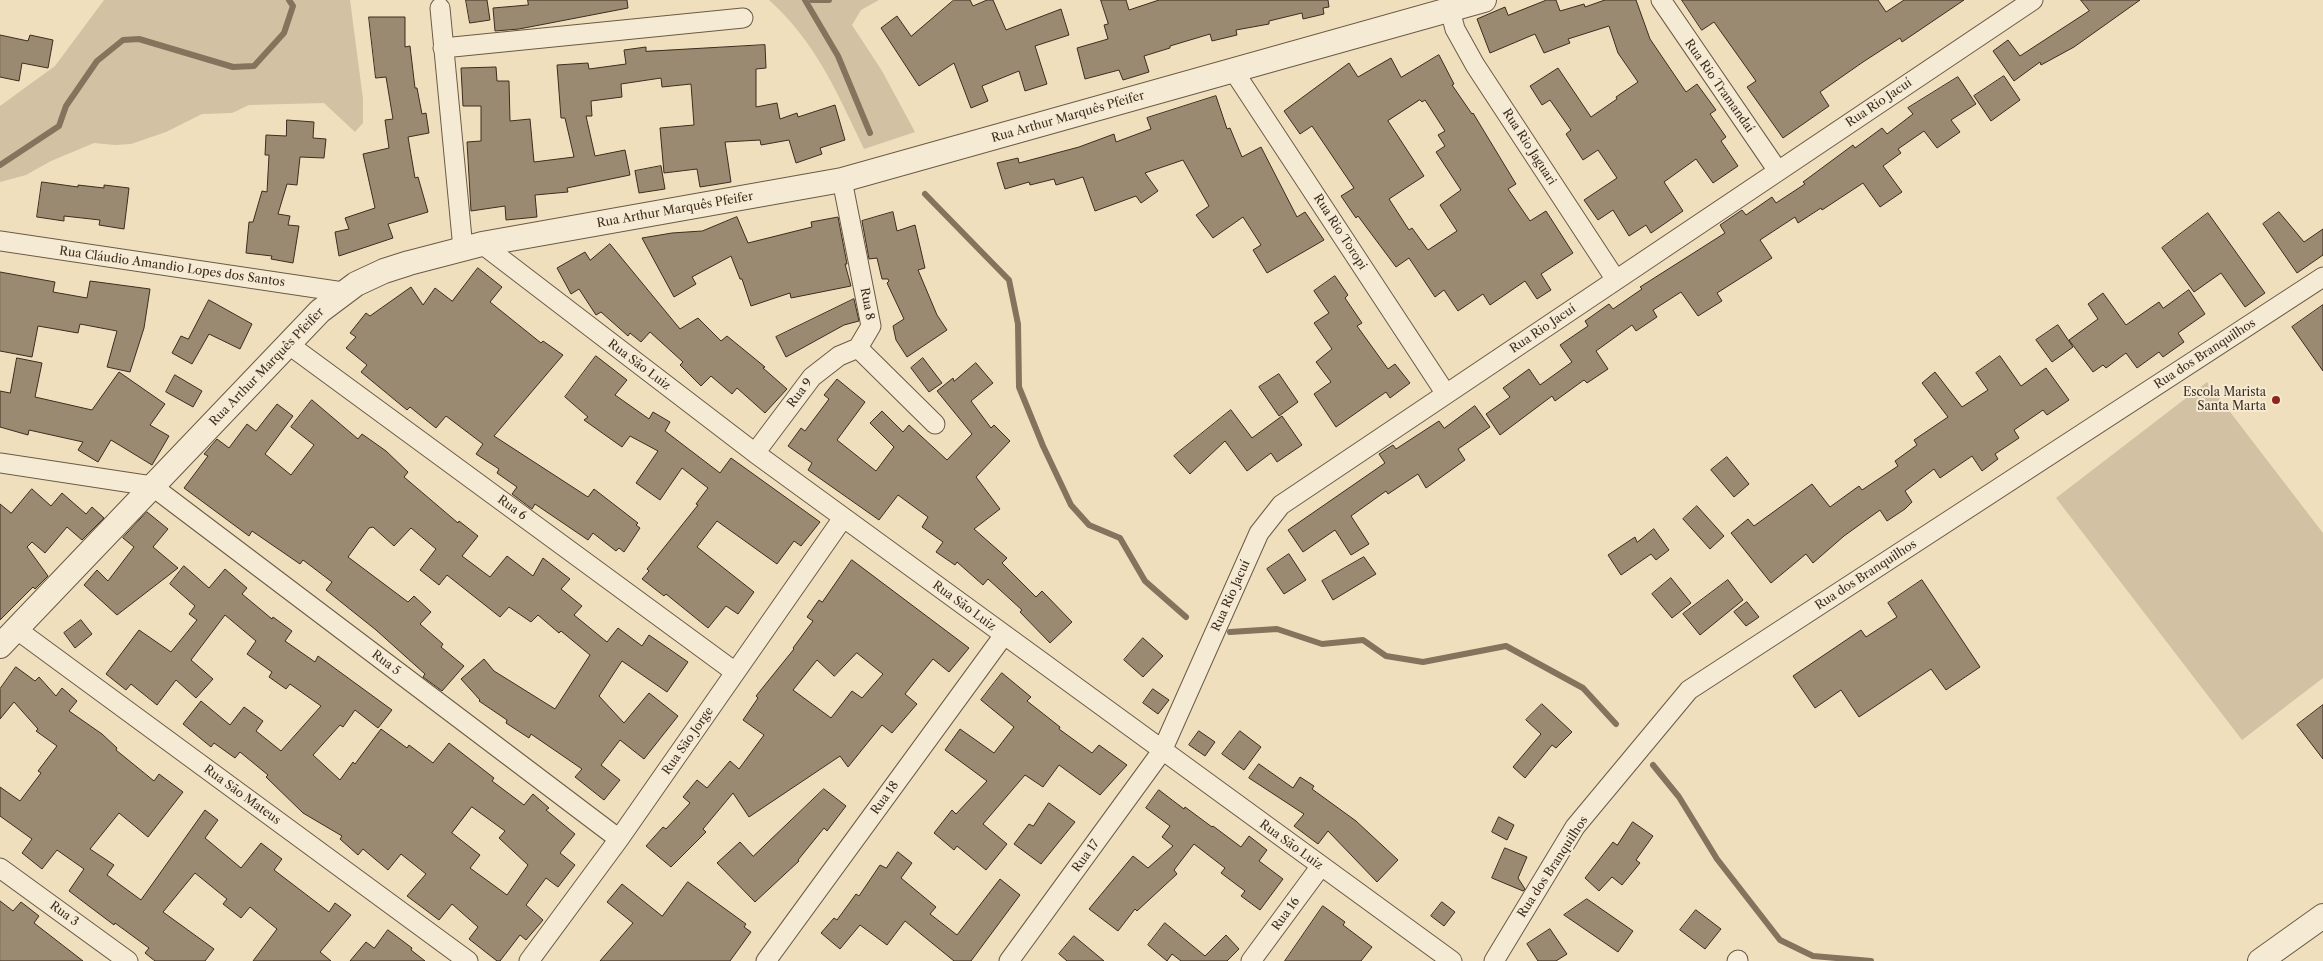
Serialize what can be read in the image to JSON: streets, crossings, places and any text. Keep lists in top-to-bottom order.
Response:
{
  "streets": {
    "street": [
      "Rua Rio Tramandaí",
      "Rua Rio Jacuí",
      "Rua Arthur Marquês Pfeifer",
      "Rua Rio Jaguari",
      "Rua Rio Toropi",
      "Rua Cláudio Amandio Lopes dos Santos",
      "Rua 8",
      "Rua dos Branquilhos",
      "Rua São Luiz",
      "Rua 9",
      "Rua 6",
      "Rua 5",
      "Rua São Jorge",
      "Rua São Mateus",
      "Rua 18",
      "Rua 17",
      "Rua 3",
      "Rua 16"
    ]
  },
  "crossings": [
    ["Rua Rio Tramandaí", "Rua Rio Jacuí"],
    ["Rua Rio Jacuí", "Rua Rio Jaguari"],
    ["Rua Rio Jacuí", "Rua Rio Toropi"],
    ["Rua Rio Jacuí", "Rua São Luiz"],
    ["Rua Rio Jacuí", "Rua 17"],
    ["Rua Arthur Marquês Pfeifer", "Rua Rio Jaguari"],
    ["Rua Arthur Marquês Pfeifer", "Rua Rio Toropi"],
    ["Rua Arthur Marquês Pfeifer", "Rua Cláudio Amandio Lopes dos Santos"],
    ["Rua Arthur Marquês Pfeifer", "Rua 8"],
    ["Rua Arthur Marquês Pfeifer", "Rua São Luiz"],
    ["Rua Arthur Marquês Pfeifer", "Rua 6"],
    ["Rua Arthur Marquês Pfeifer", "Rua 5"],
    ["Rua Arthur Marquês Pfeifer", "Rua São Mateus"],
    ["Rua 8", "Rua 9"],
    ["Rua São Luiz", "Rua 9"],
    ["Rua São Luiz", "Rua São Jorge"],
    ["Rua São Luiz", "Rua 18"],
    ["Rua São Luiz", "Rua 17"],
    ["Rua São Luiz", "Rua 16"],
    ["Rua 6", "Rua São Jorge"],
    ["Rua 5", "Rua São Jorge"]
  ],
  "places": ["Escola Marista Santa Marta"]
}
